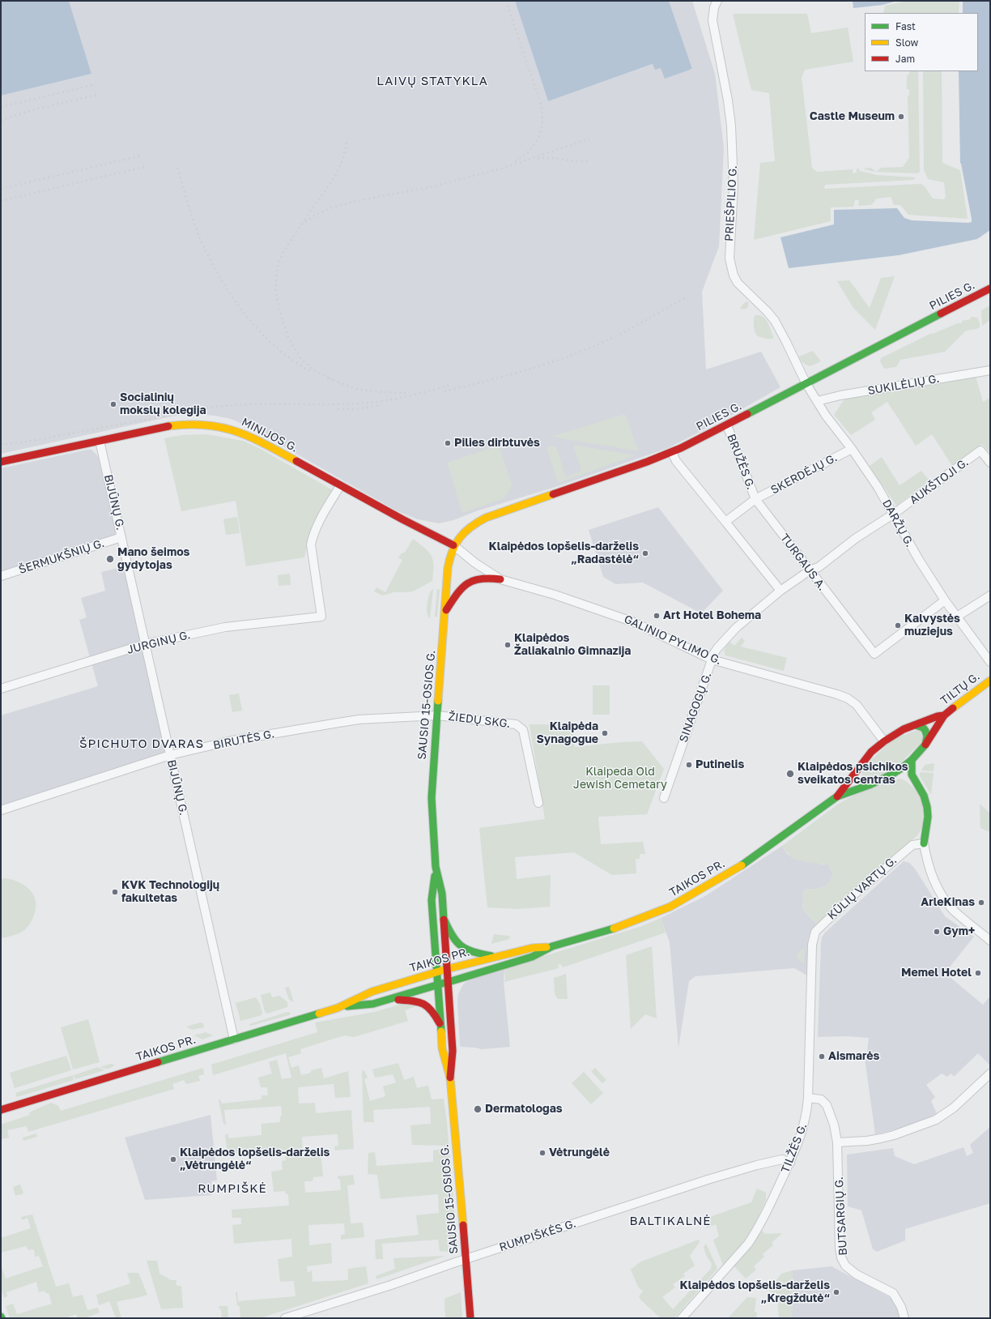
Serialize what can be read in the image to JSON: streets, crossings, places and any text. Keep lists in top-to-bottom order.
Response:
{
  "streets": {
    "main road": [
      "PILIES G.",
      "MINIJOS G.",
      "TILTŲ G.",
      "SAUSIO 15-OSIOS G.",
      "TAIKOS PR."
    ],
    "street": [
      "PRIEŠPILIO G.",
      "SUKILĖLIŲ G.",
      "BRUŽĖS G.",
      "SKERDĖJŲ G.",
      "AUKŠTOJI G.",
      "BIJŪNŲ G.",
      "DARŽŲ G.",
      "ŠERMUKŠNIŲ G.",
      "TURGAUS A.",
      "GALINIO PYLIMO G.",
      "JURGINŲ G.",
      "SINAGOGŲ G.",
      "ŽIEDŲ SKG.",
      "BIRUTĖS G.",
      "KŪLIŲ VARTŲ G.",
      "TILŽĖS G.",
      "BUTSARGIŲ G.",
      "RUMPIŠKĖS G."
    ]
  },
  "crossings": [
    ["PRIEŠPILIO G.", "PILIES G."],
    ["PRIEŠPILIO G.", "DARŽŲ G."],
    ["PILIES G.", "MINIJOS G."],
    ["PILIES G.", "BRUŽĖS G."],
    ["PILIES G.", "DARŽŲ G."],
    ["PILIES G.", "GALINIO PYLIMO G."],
    ["PILIES G.", "SAUSIO 15-OSIOS G."],
    ["SUKILĖLIŲ G.", "DARŽŲ G."],
    ["MINIJOS G.", "BIJŪNŲ G."],
    ["MINIJOS G.", "GALINIO PYLIMO G."],
    ["MINIJOS G.", "JURGINŲ G."],
    ["MINIJOS G.", "SAUSIO 15-OSIOS G."],
    ["BRUŽĖS G.", "SKERDĖJŲ G."],
    ["BRUŽĖS G.", "TURGAUS A."],
    ["SKERDĖJŲ G.", "DARŽŲ G."],
    ["SKERDĖJŲ G.", "TURGAUS A."],
    ["AUKŠTOJI G.", "DARŽŲ G."],
    ["AUKŠTOJI G.", "SINAGOGŲ G."],
    ["BIJŪNŲ G.", "ŠERMUKŠNIŲ G."],
    ["BIJŪNŲ G.", "JURGINŲ G."],
    ["BIJŪNŲ G.", "BIRUTĖS G."],
    ["BIJŪNŲ G.", "TAIKOS PR."],
    ["DARŽŲ G.", "TURGAUS A."],
    ["TURGAUS A.", "SINAGOGŲ G."],
    ["GALINIO PYLIMO G.", "TILTŲ G."],
    ["GALINIO PYLIMO G.", "SAUSIO 15-OSIOS G."],
    ["GALINIO PYLIMO G.", "SINAGOGŲ G."],
    ["GALINIO PYLIMO G.", "TAIKOS PR."],
    ["TILTŲ G.", "TAIKOS PR."],
    ["SAUSIO 15-OSIOS G.", "ŽIEDŲ SKG."],
    ["SAUSIO 15-OSIOS G.", "BIRUTĖS G."],
    ["SAUSIO 15-OSIOS G.", "TAIKOS PR."],
    ["SAUSIO 15-OSIOS G.", "RUMPIŠKĖS G."],
    ["ŽIEDŲ SKG.", "BIRUTĖS G."],
    ["KŪLIŲ VARTŲ G.", "TILŽĖS G."],
    ["TILŽĖS G.", "BUTSARGIŲ G."],
    ["TILŽĖS G.", "RUMPIŠKĖS G."]
  ],
  "districts": [
    "LAIVŲ STATYKLA",
    "ŠPICHUTO DVARAS",
    "RUMPIŠKĖ",
    "BALTIKALNĖ"
  ],
  "parks": ["Klaipeda Old Jewish Cemetary"],
  "places": [
    "Castle Museum",
    "Socialinių mokslų kolegija",
    "Pilies dirbtuvės",
    "Klaipėdos lopšelis-darželis „Radastėlė“",
    "Mano šeimos gydytojas",
    "Art Hotel Bohema",
    "Kalvystės muziejus",
    "Klaipėdos Žaliakalnio Gimnazija",
    "Klaipėda Synagogue",
    "Putinelis",
    "Klaipėdos psichikos sveikatos centras",
    "KVK Technologijų fakultetas",
    "ArleKinas",
    "Gym+",
    "Memel Hotel",
    "Aismarės",
    "Dermatologas",
    "Vėtrungėlė",
    "Klaipėdos lopšelis-darželis „Vėtrungėlė“",
    "Klaipėdos lopšelis-darželis „Kregždutė“"
  ],
  "legend": ["Fast", "Slow", "Jam"]
}
